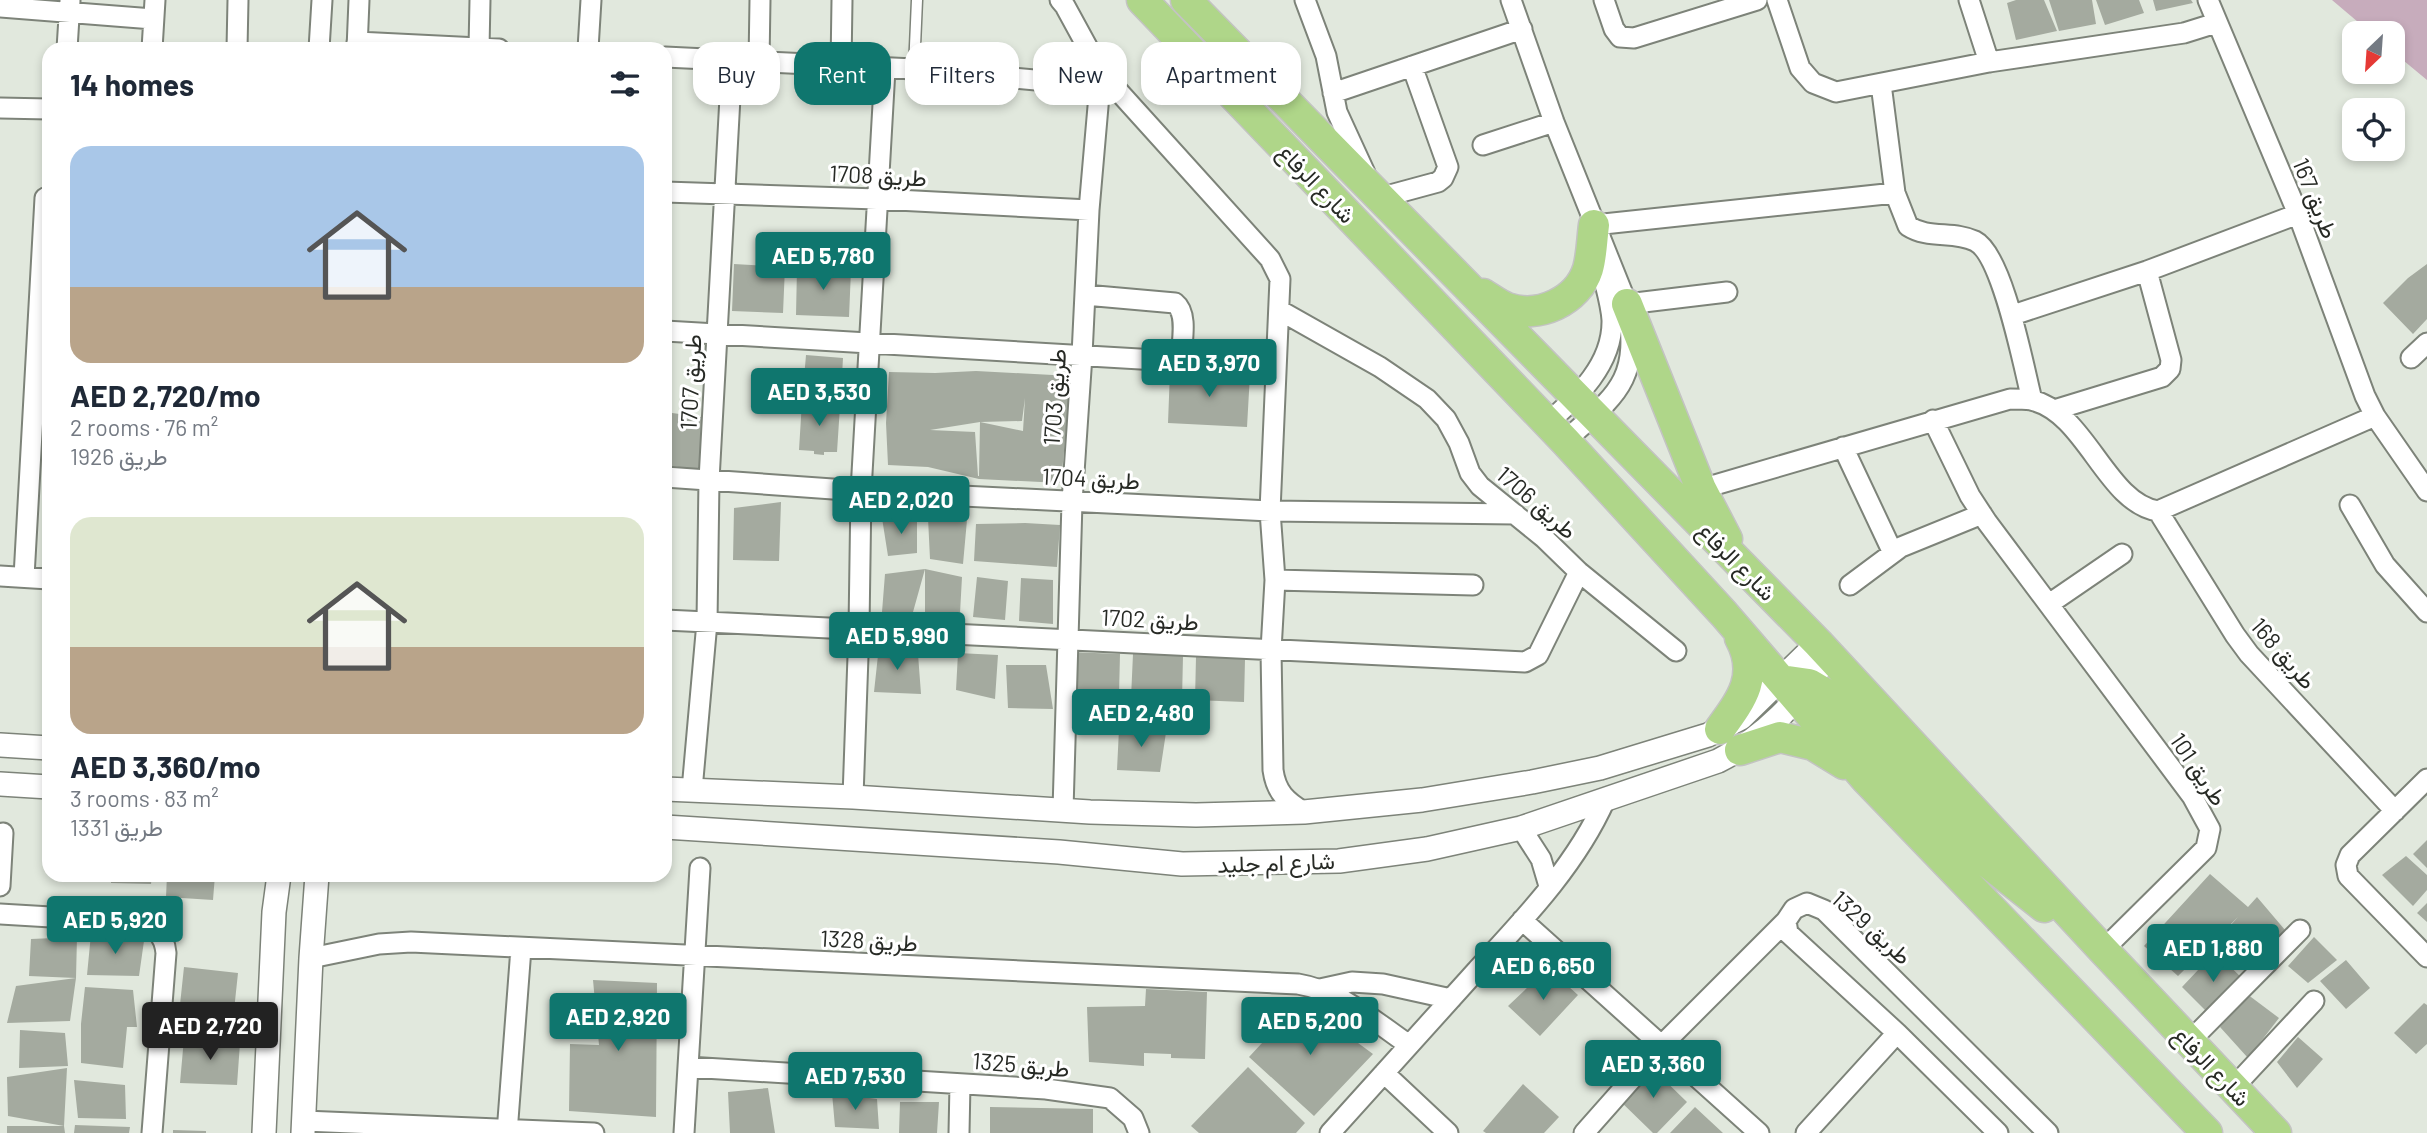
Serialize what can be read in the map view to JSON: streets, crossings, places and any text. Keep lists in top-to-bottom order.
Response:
{
  "streets": {
    "main road": ["شارع الرفاع"],
    "street": [
      "طريق 1708",
      "طريق 167",
      "طريق 1707",
      "طريق 1703",
      "طريق 1704",
      "طريق 1706",
      "طريق 1702",
      "طريق 168",
      "طريق 101",
      "شارع ام جليد",
      "طريق 1329",
      "طريق 1328",
      "طريق 1325"
    ]
  },
  "crossings": [
    ["طريق 1708", "طريق 1707"],
    ["طريق 1708", "طريق 1703"],
    ["شارع الرفاع", "طريق 101"],
    ["شارع الرفاع", "شارع ام جليد"],
    ["طريق 1707", "طريق 1704"],
    ["طريق 1707", "طريق 1702"],
    ["طريق 1707", "شارع ام جليد"],
    ["طريق 1703", "طريق 1704"],
    ["طريق 1703", "طريق 1702"],
    ["طريق 1703", "شارع ام جليد"],
    ["طريق 1704", "طريق 1706"],
    ["طريق 1706", "طريق 1702"]
  ],
  "north": "bottom left",
  "page": {
    "chip": [
      "Buy",
      "Rent",
      "Filters",
      "New",
      "Apartment"
    ],
    "heading": "14 homes",
    "list": [
      {
        "name": "AED 2,720/mo",
        "note": "2 rooms · 76 m² · طريق 1926"
      },
      {
        "name": "AED 3,360/mo",
        "note": "3 rooms · 83 m² · طريق 1331"
      }
    ],
    "price": [
      "AED 5,780",
      "AED 3,970",
      "AED 3,530",
      "AED 2,020",
      "AED 5,990",
      "AED 2,480",
      "AED 5,920",
      "AED 1,880",
      "AED 6,650",
      "AED 2,920",
      "AED 5,200",
      "AED 2,720",
      "AED 3,360",
      "AED 7,530"
    ]
  }
}
